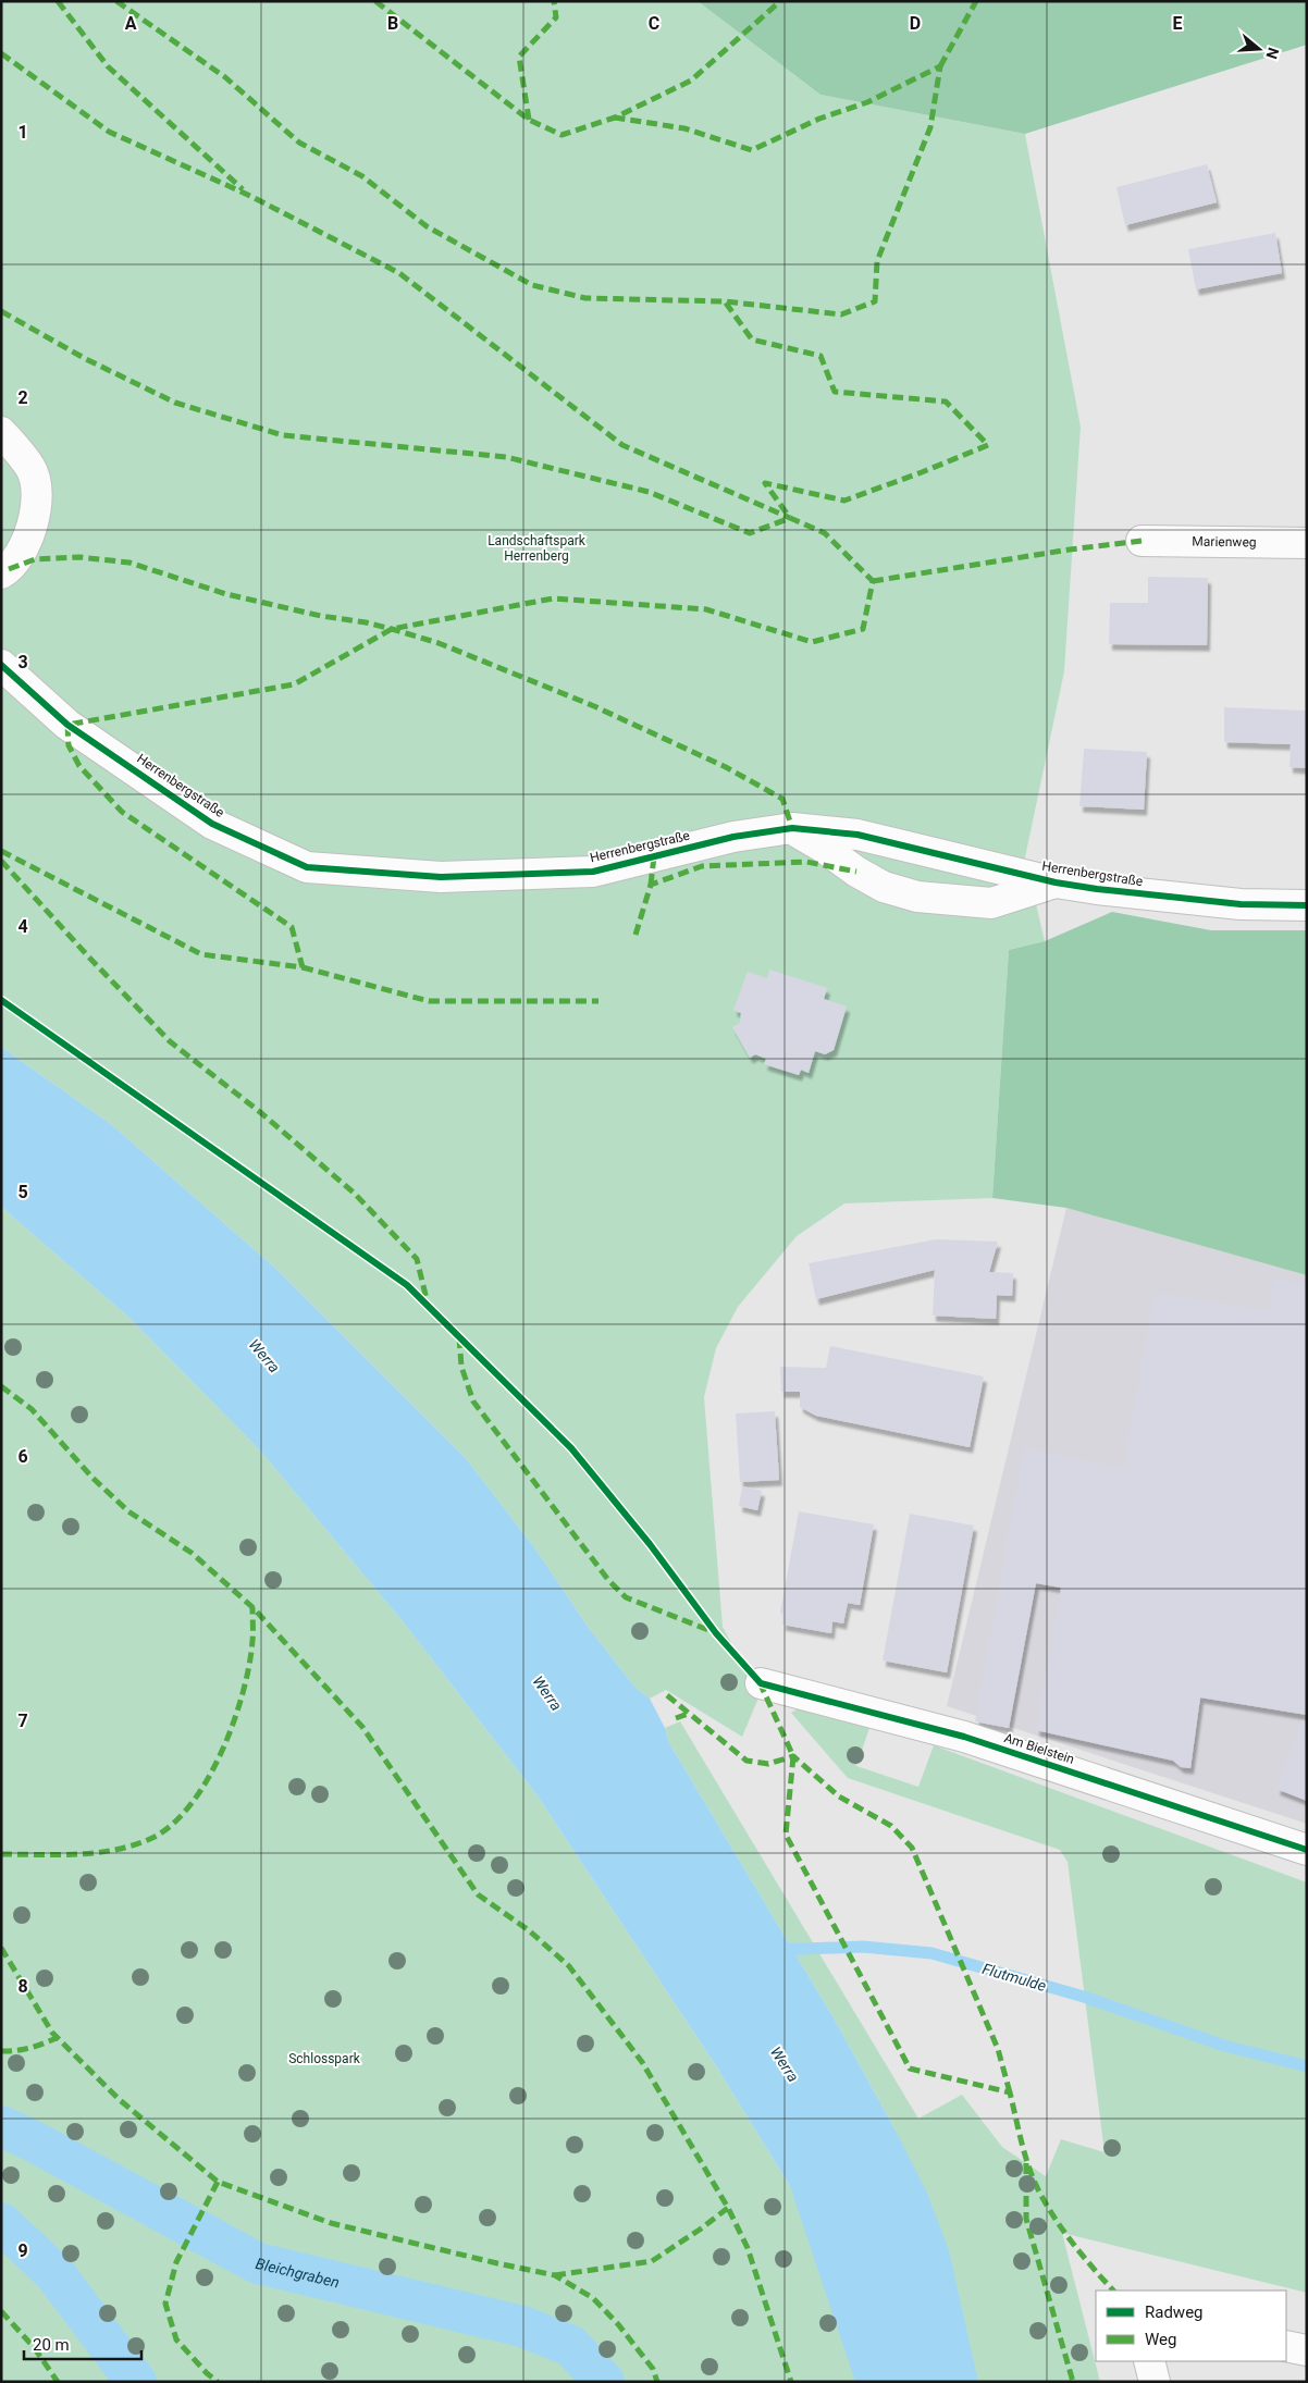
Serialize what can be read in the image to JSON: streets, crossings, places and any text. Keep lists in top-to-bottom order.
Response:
{
  "streets": {
    "street": ["Marienweg", "Herrenbergstraße", "Am Bielstein"]
  },
  "water": ["Werra", "Flutmulde", "Bleichgraben"],
  "parks": ["Landschaftspark Herrenberg", "Schlosspark"],
  "legend": ["Radweg", "Weg"],
  "scale_bar": "20 m",
  "north": "right",
  "grid": {
    "columns": [
      "A",
      "B",
      "C",
      "D",
      "E"
    ],
    "rows": [
      "1",
      "2",
      "3",
      "4",
      "5",
      "6",
      "7",
      "8",
      "9"
    ]
  }
}
